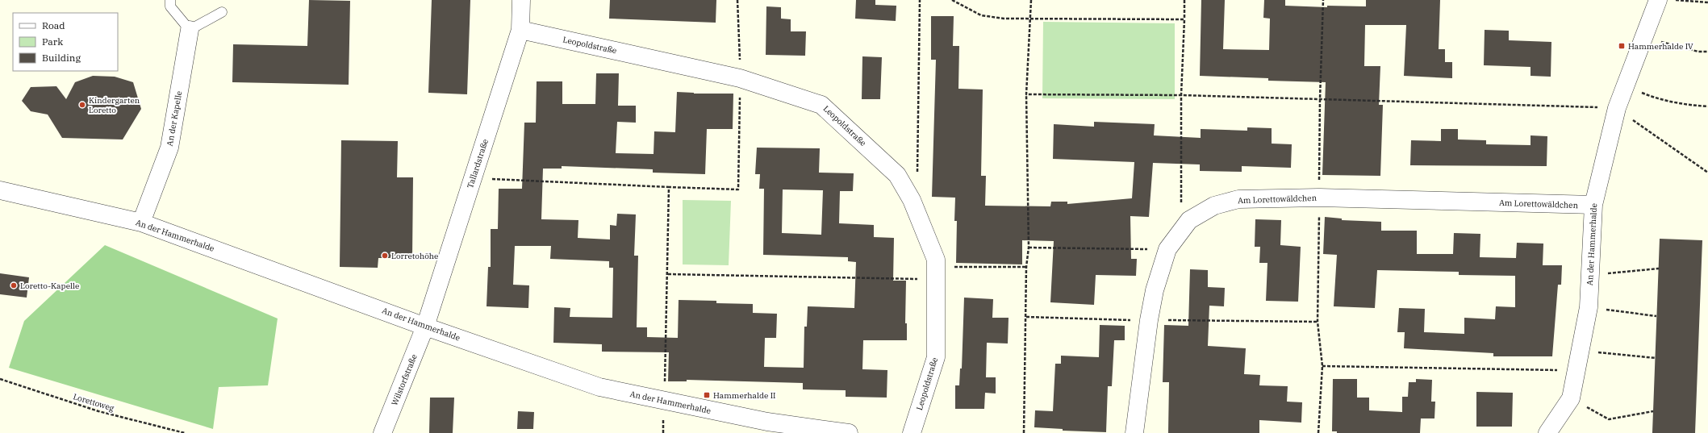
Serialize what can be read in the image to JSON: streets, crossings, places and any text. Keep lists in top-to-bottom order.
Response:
{
  "streets": {
    "street": [
      "Leopoldstraße",
      "An der Kapelle",
      "Tallardstraße",
      "Am Lorettowäldchen",
      "An der Hammerhalde",
      "Wilstorfstraße"
    ],
    "path": ["Lorettoweg"]
  },
  "crossings": [
    ["Leopoldstraße", "Tallardstraße"],
    ["An der Kapelle", "An der Hammerhalde"],
    ["Tallardstraße", "An der Hammerhalde"],
    ["Tallardstraße", "Wilstorfstraße"],
    ["Am Lorettowäldchen", "An der Hammerhalde"],
    ["An der Hammerhalde", "Wilstorfstraße"]
  ],
  "places": {
    "transit": ["Hammerhalde IV", "Hammerhalde II"],
    "other": ["Kindergarten Loretto", "Lorretohöhe", "Loretto-Kapelle"]
  },
  "legend": ["Road", "Park", "Building"]
}
